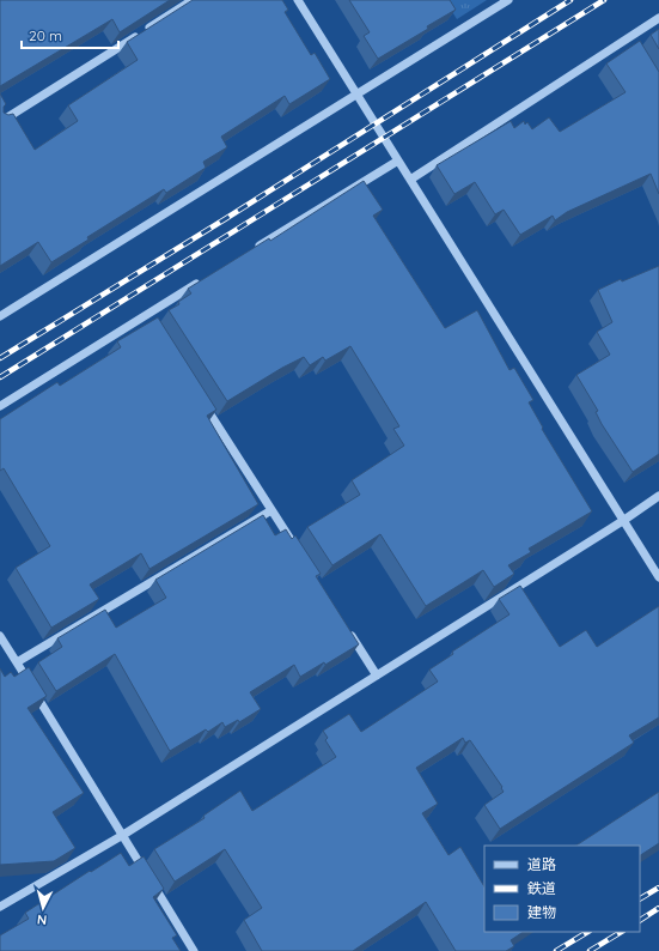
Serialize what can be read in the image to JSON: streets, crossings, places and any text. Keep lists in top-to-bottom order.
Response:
{
  "legend": ["道路", "鉄道", "建物"],
  "scale_bar": "20 m",
  "north": "bottom"
}
